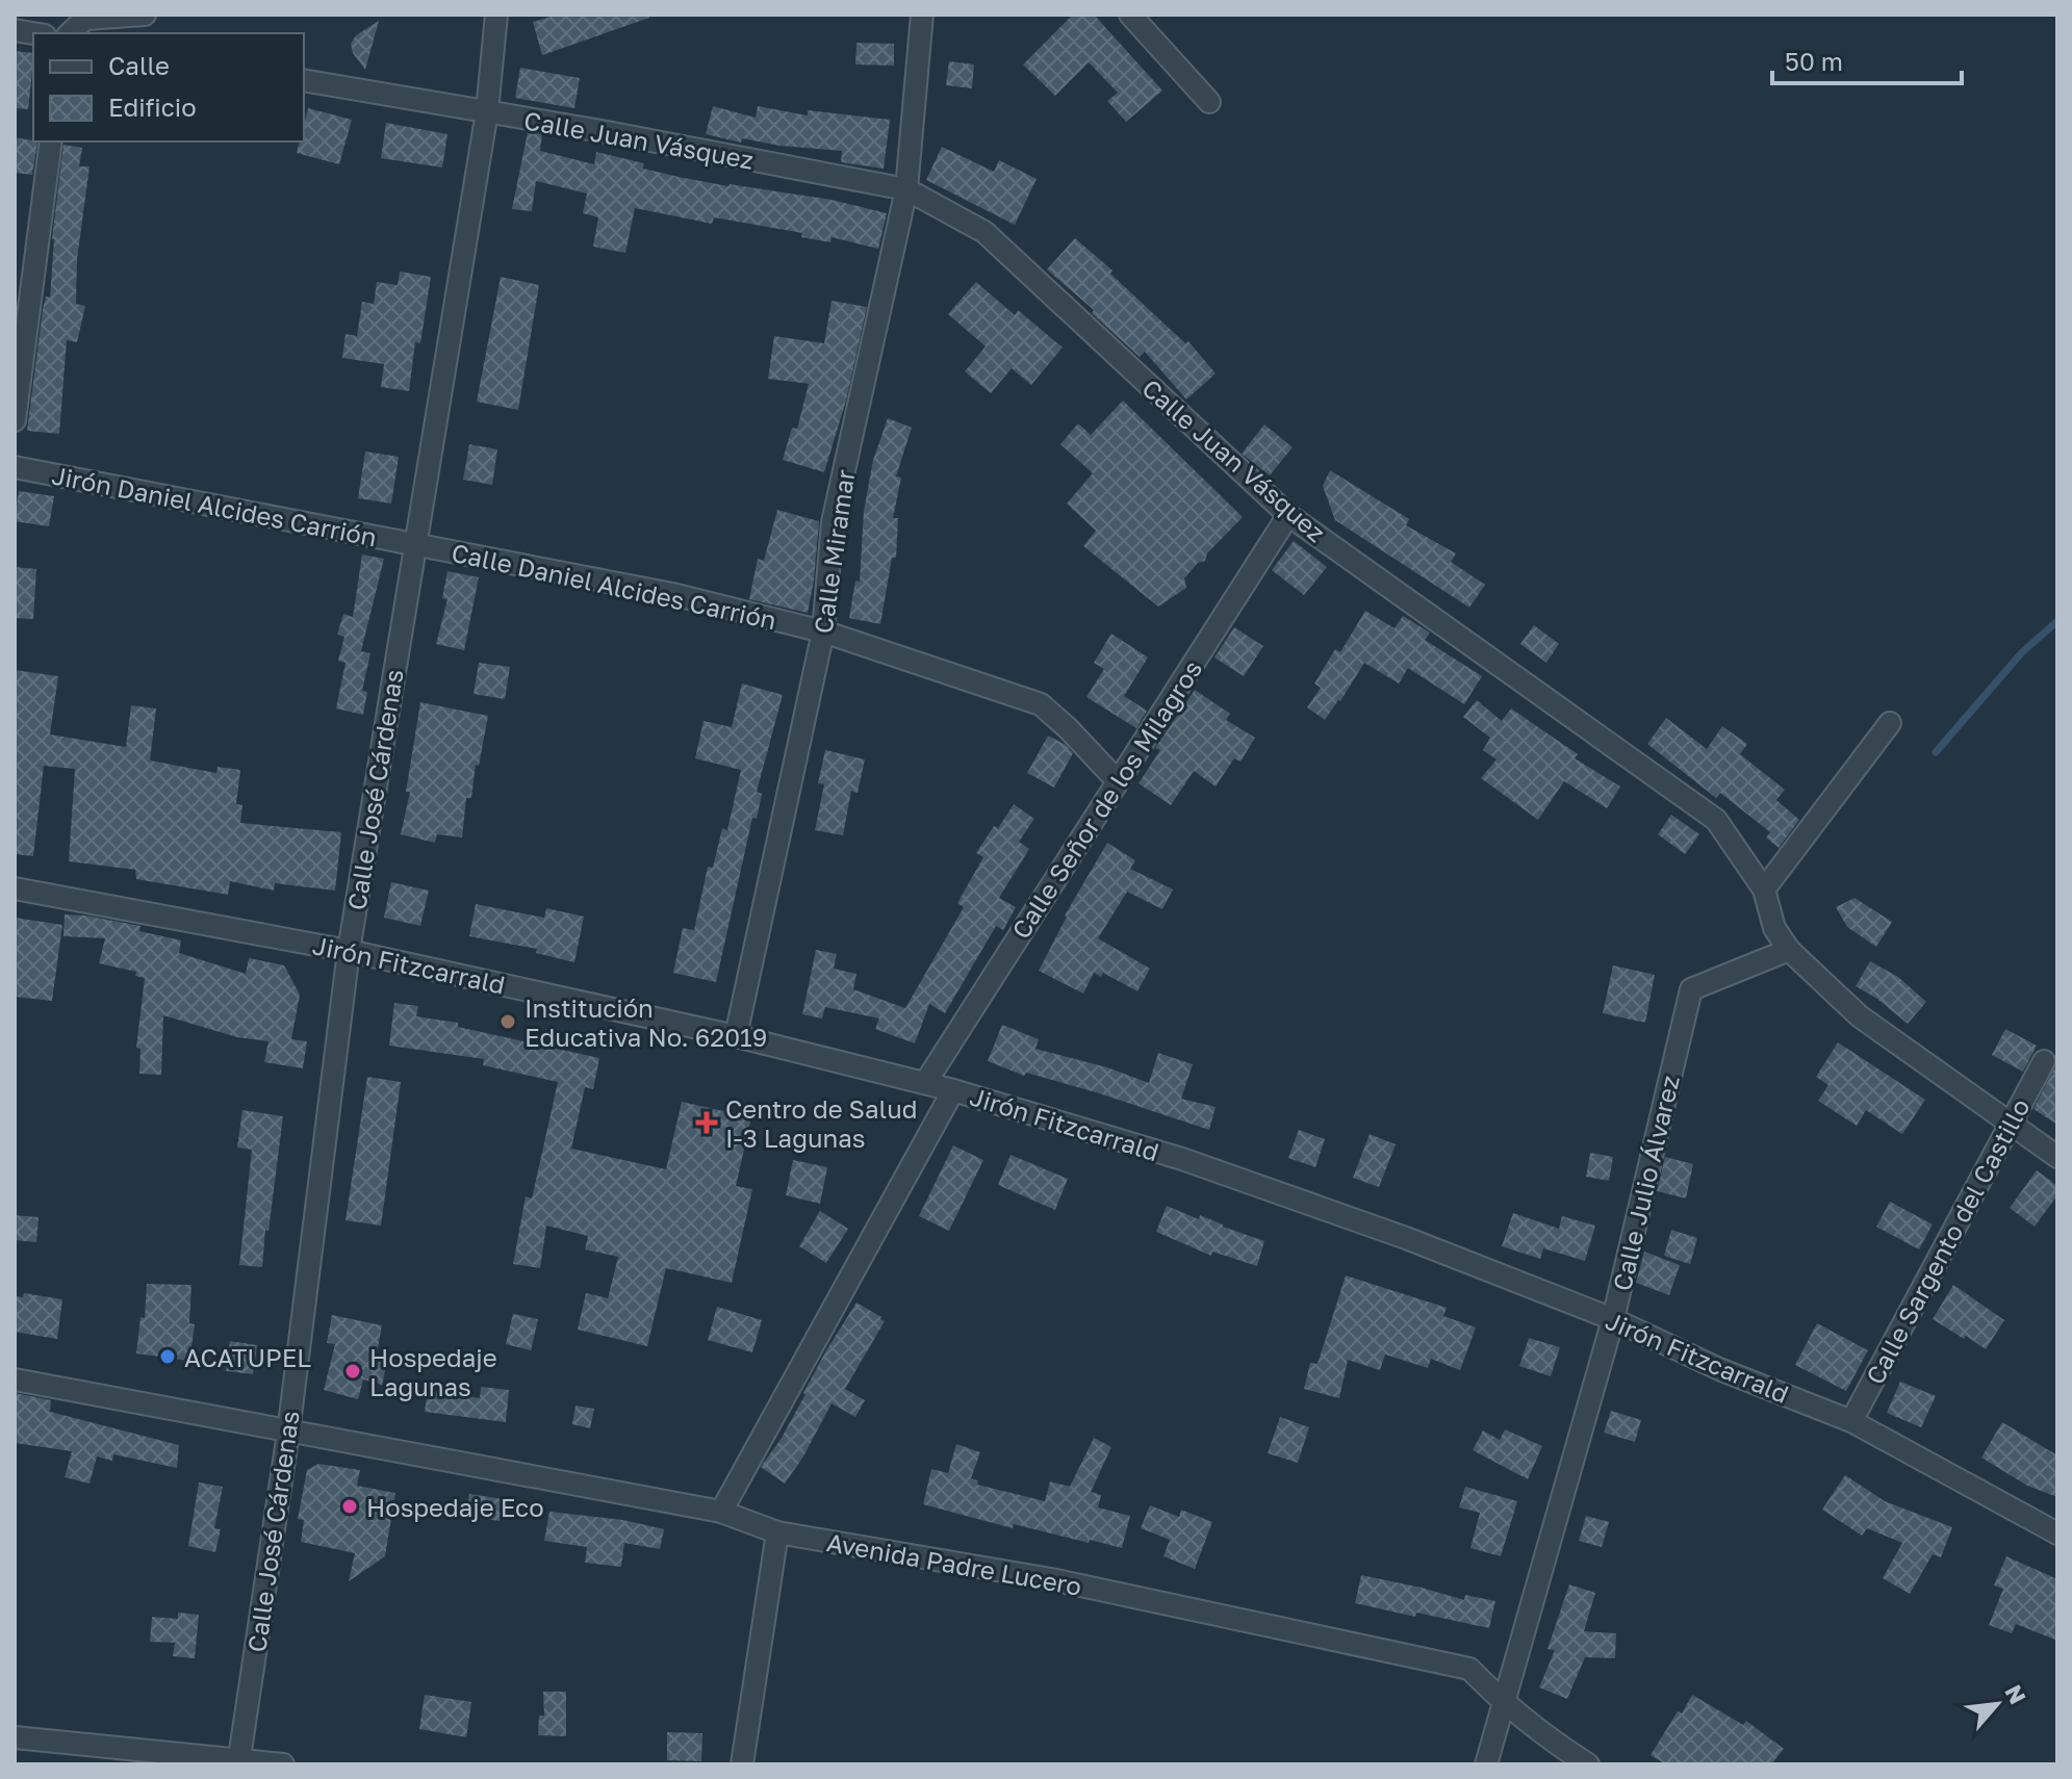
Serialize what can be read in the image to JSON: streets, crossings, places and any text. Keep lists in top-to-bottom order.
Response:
{
  "streets": {
    "street": [
      "Calle Juan Vásquez",
      "Jirón Daniel Alcides Carrión",
      "Calle Miramar",
      "Calle Daniel Alcides Carrión",
      "Calle José Cárdenas",
      "Calle Señor de los Milagros",
      "Jirón Fitzcarrald",
      "Calle Julio Álvarez",
      "Calle Sargento del Castillo",
      "Avenida Padre Lucero"
    ]
  },
  "crossings": [
    ["Calle Juan Vásquez", "Calle Miramar"],
    ["Calle Juan Vásquez", "Calle José Cárdenas"],
    ["Calle Juan Vásquez", "Calle Señor de los Milagros"],
    ["Calle Juan Vásquez", "Calle Julio Álvarez"],
    ["Calle Juan Vásquez", "Calle Sargento del Castillo"],
    ["Jirón Daniel Alcides Carrión", "Calle Daniel Alcides Carrión"],
    ["Jirón Daniel Alcides Carrión", "Calle José Cárdenas"],
    ["Calle Miramar", "Calle Daniel Alcides Carrión"],
    ["Calle Miramar", "Jirón Fitzcarrald"],
    ["Calle Daniel Alcides Carrión", "Calle José Cárdenas"],
    ["Calle Daniel Alcides Carrión", "Calle Señor de los Milagros"],
    ["Calle José Cárdenas", "Jirón Fitzcarrald"],
    ["Calle José Cárdenas", "Avenida Padre Lucero"],
    ["Calle Señor de los Milagros", "Jirón Fitzcarrald"],
    ["Jirón Fitzcarrald", "Calle Julio Álvarez"],
    ["Jirón Fitzcarrald", "Calle Sargento del Castillo"],
    ["Calle Julio Álvarez", "Avenida Padre Lucero"]
  ],
  "places": {
    "other": [
      "Institución Educativa No. 62019",
      "ACATUPEL",
      "Hospedaje Lagunas",
      "Hospedaje Eco"
    ],
    "health": ["Centro de Salud I-3 Lagunas"]
  },
  "legend": ["Calle", "Edificio"],
  "scale_bar": "50 m",
  "north": "top right"
}
